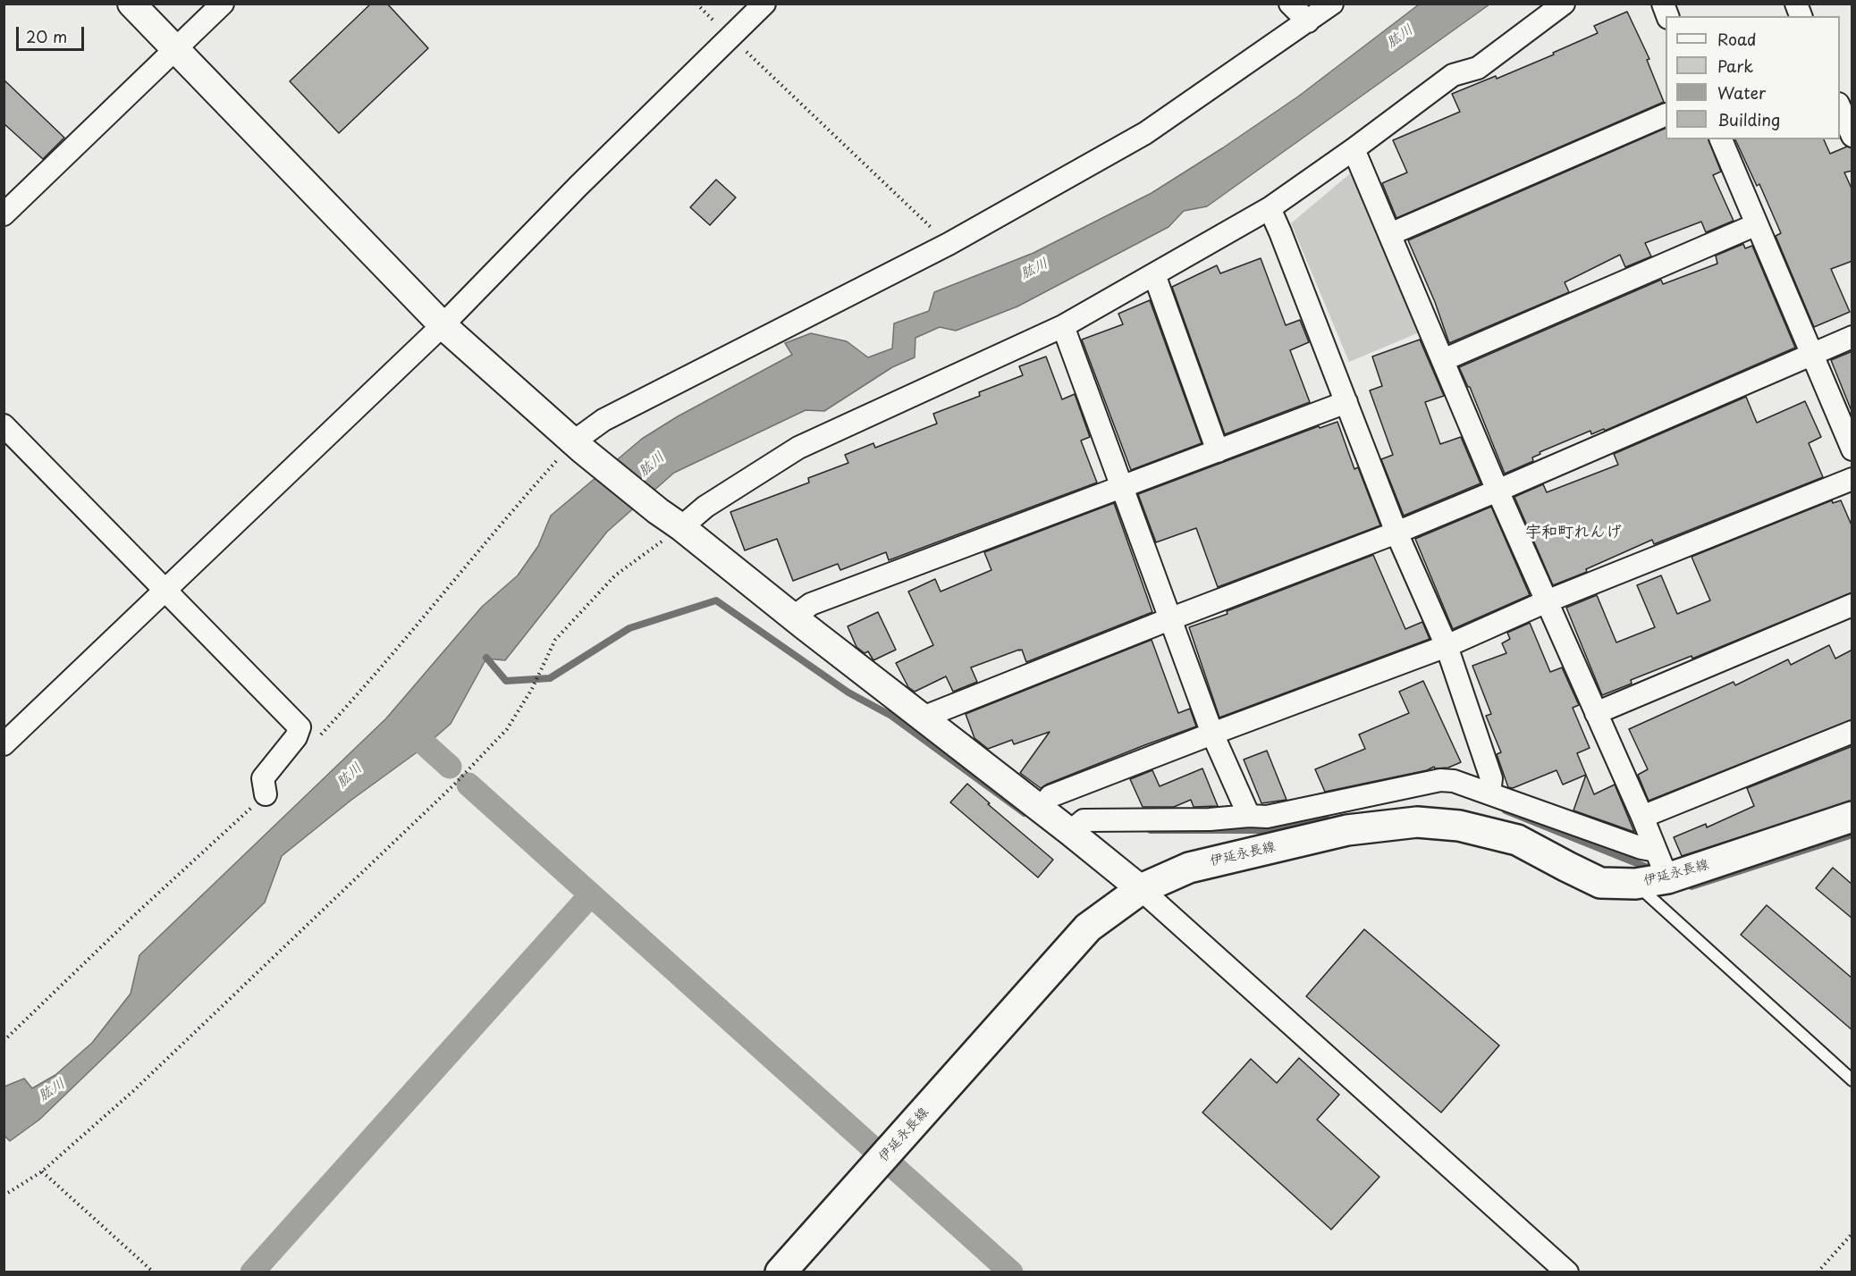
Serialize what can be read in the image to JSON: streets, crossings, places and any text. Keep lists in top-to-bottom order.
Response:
{
  "streets": {
    "main road": ["伊延永長線"]
  },
  "districts": ["宇和町れんげ"],
  "water": ["肱川"],
  "legend": [
    "Road",
    "Park",
    "Water",
    "Building"
  ],
  "scale_bar": "20 m"
}
